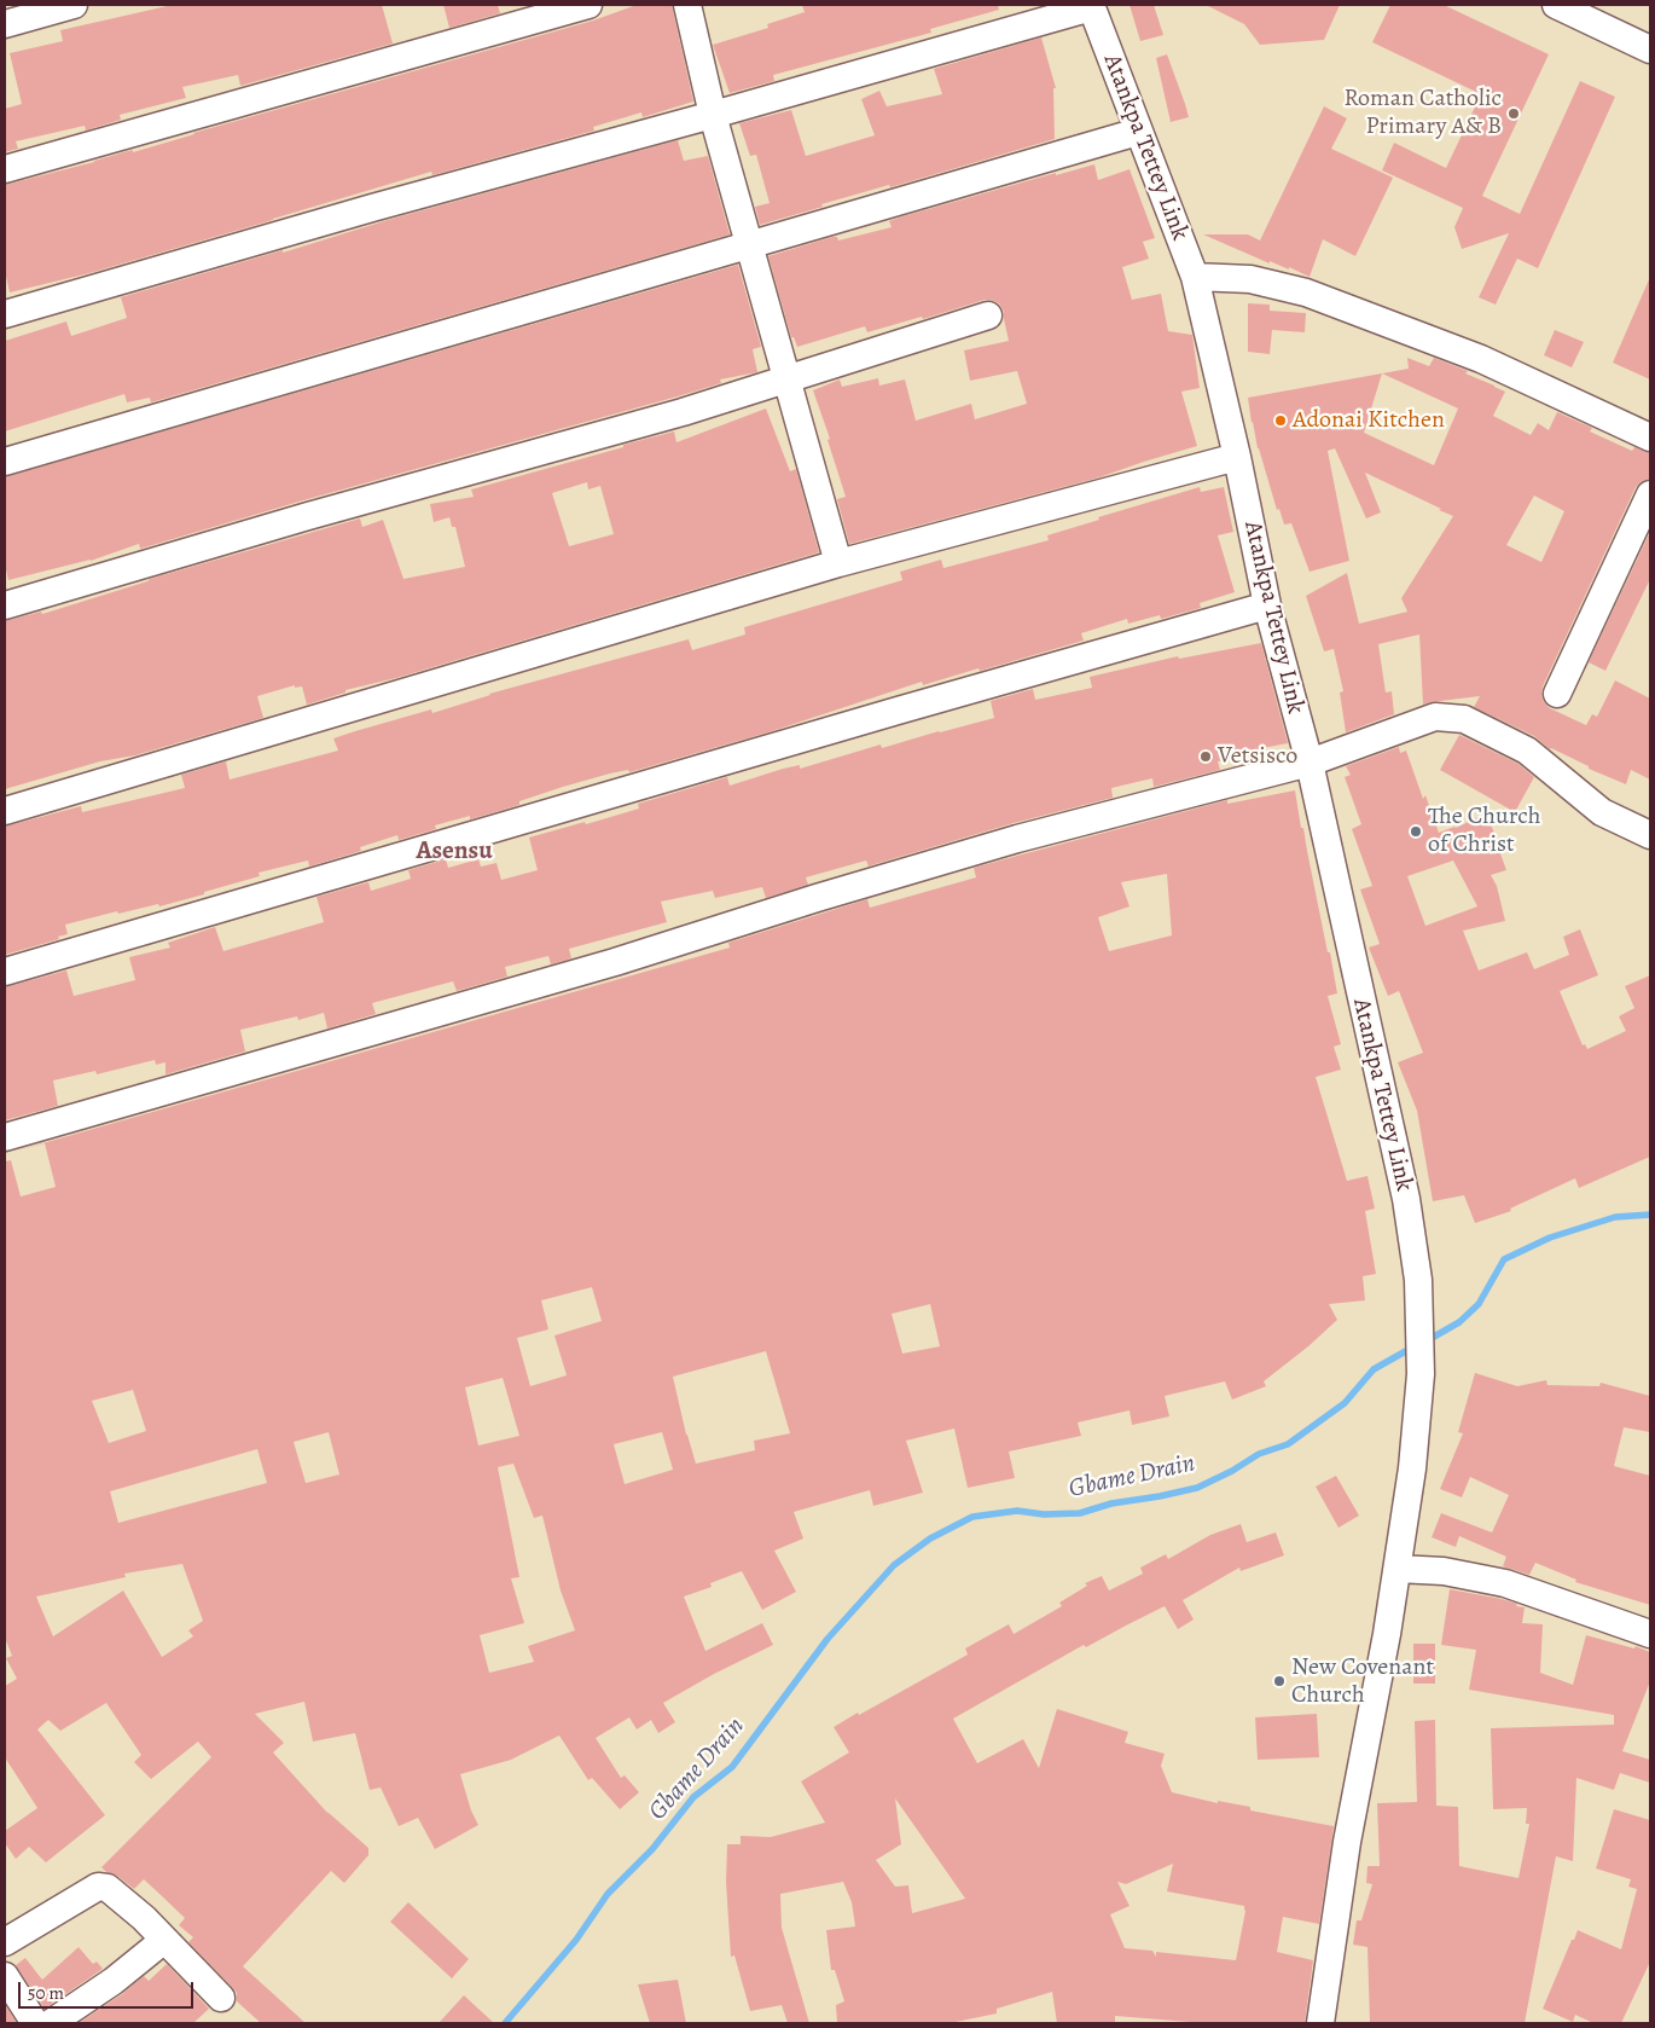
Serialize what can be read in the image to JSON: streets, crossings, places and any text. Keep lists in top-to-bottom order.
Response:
{
  "streets": {
    "street": ["Atankpa Tettey Link"]
  },
  "districts": ["Asensu"],
  "water": ["Gbame Drain"],
  "places": [
    "Roman Catholic Primary A& B",
    "Adonai Kitchen",
    "Vetsisco",
    "The Church of Christ",
    "New Covenant Church"
  ],
  "scale_bar": "50 m"
}
